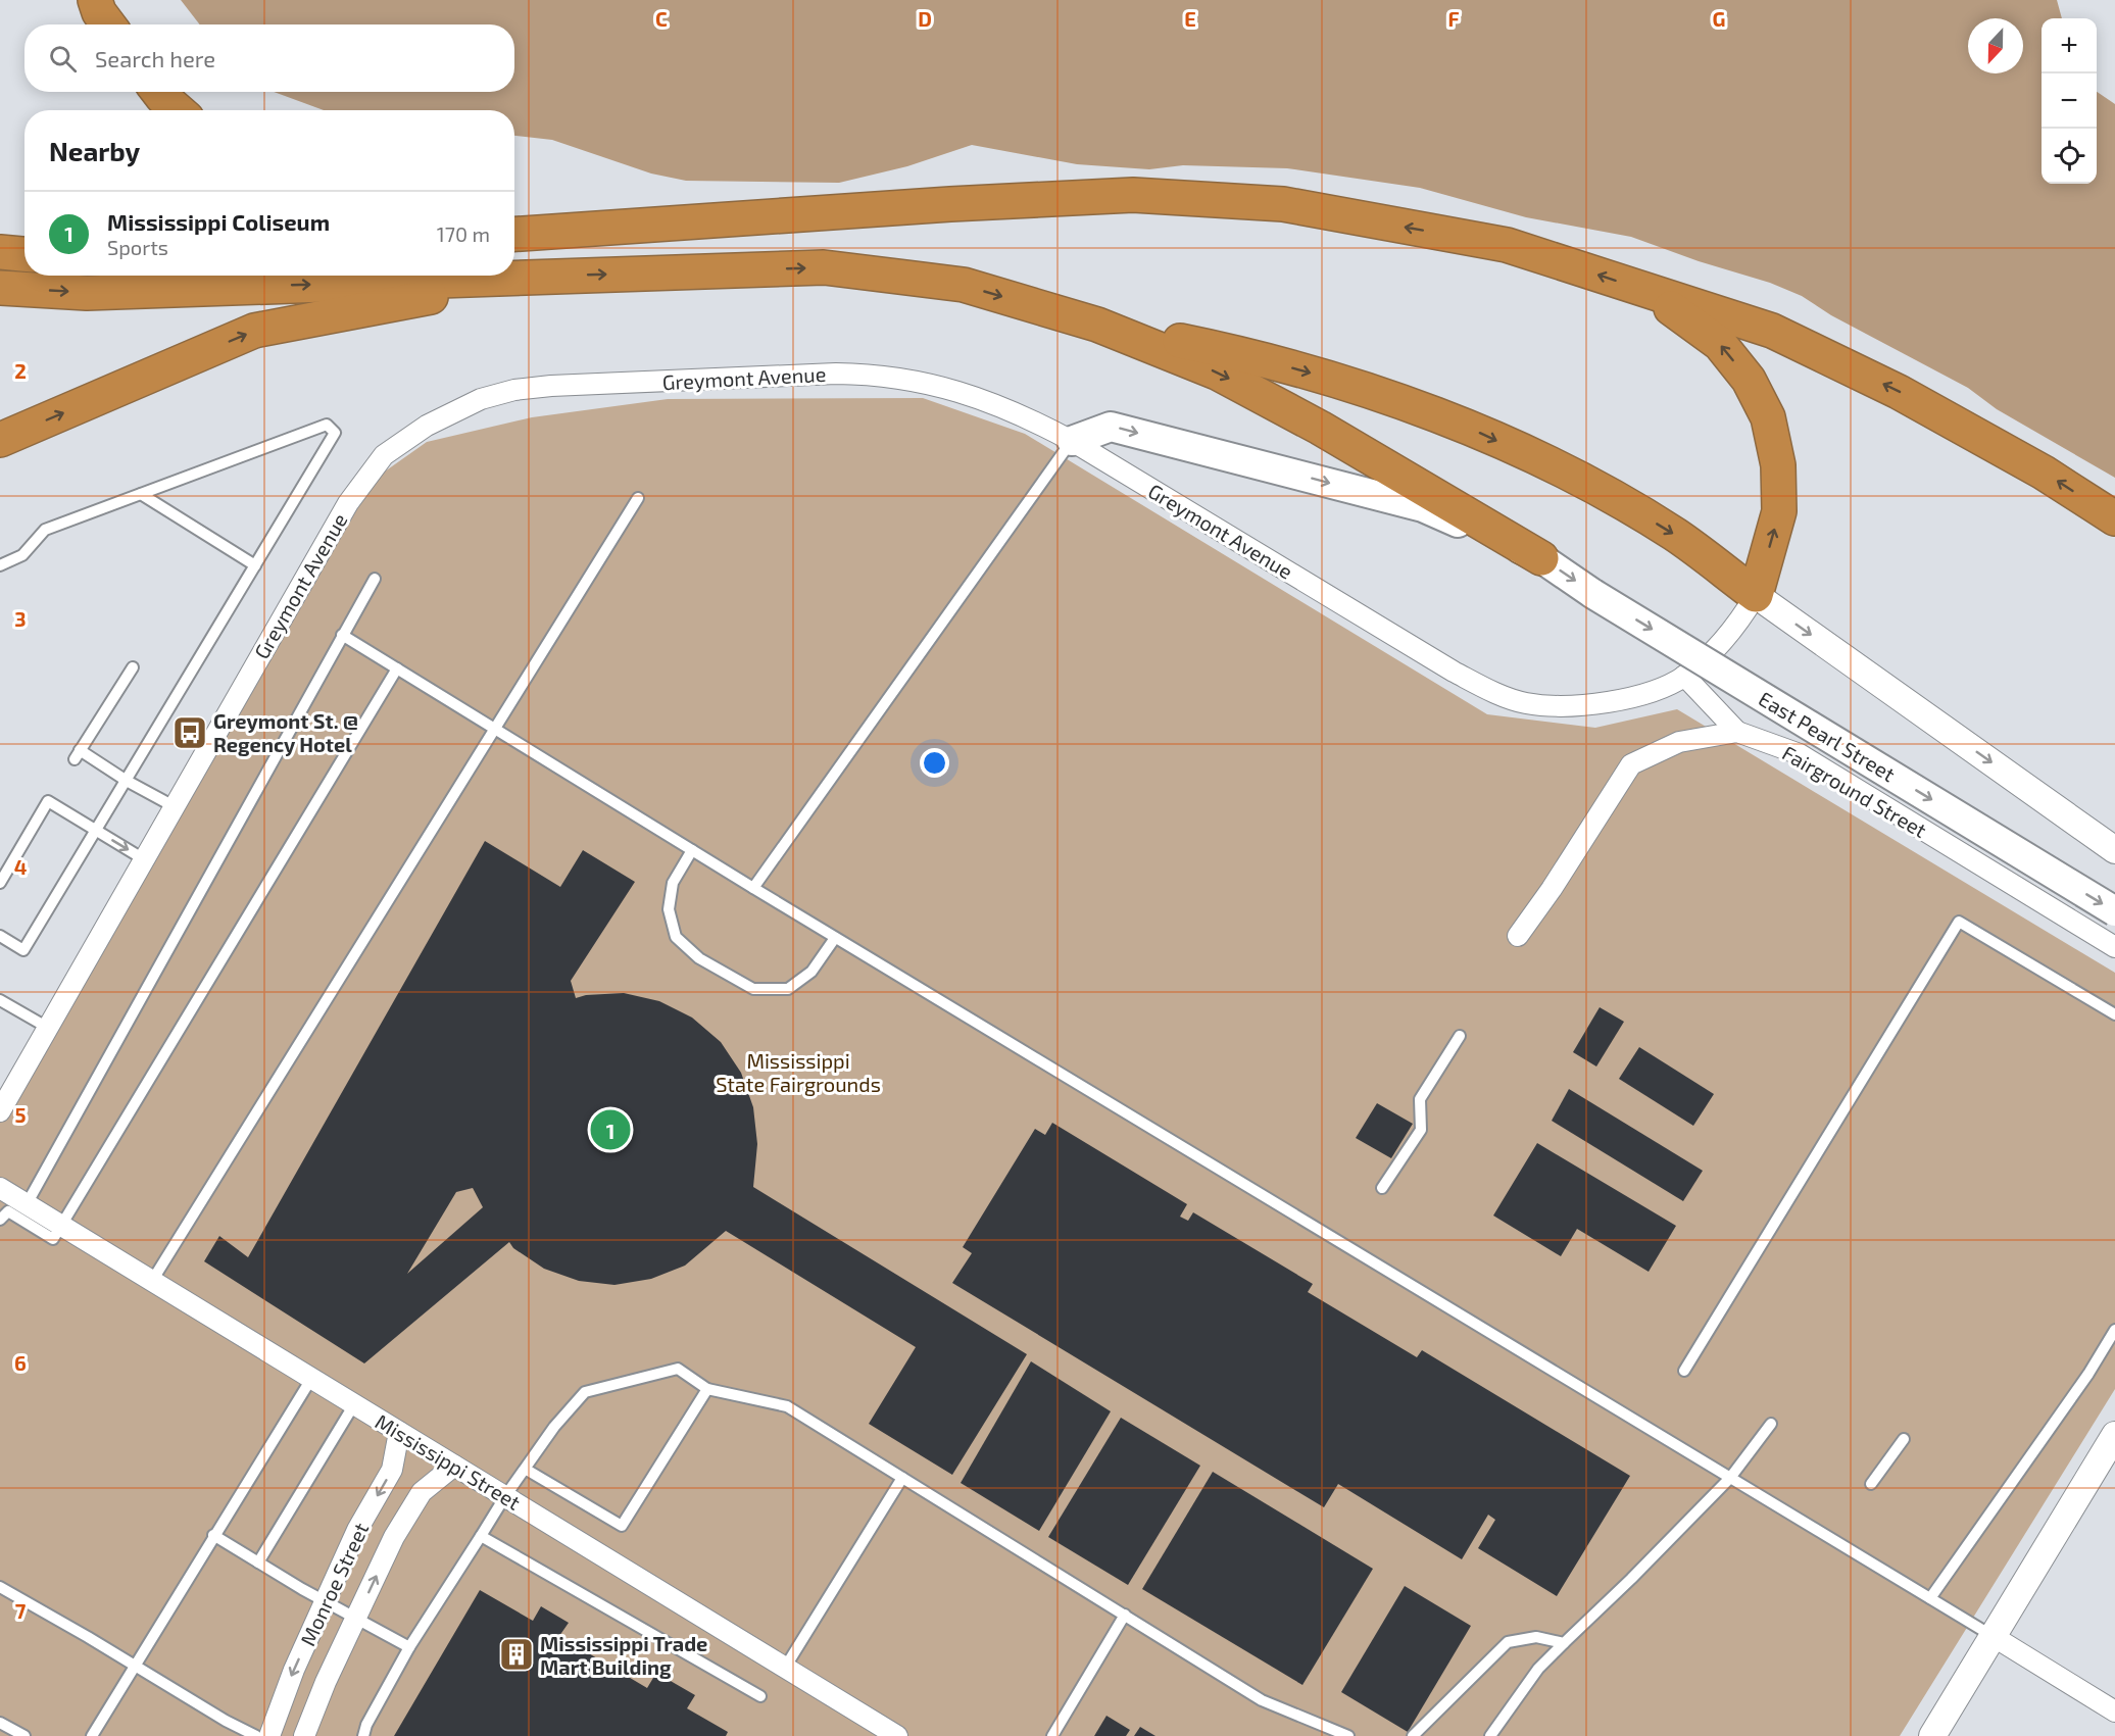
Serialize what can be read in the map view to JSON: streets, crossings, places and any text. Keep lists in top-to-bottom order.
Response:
{
  "streets": {
    "main road": ["East Pearl Street"],
    "street": [
      "Greymont Avenue",
      "Fairground Street",
      "Mississippi Street",
      "Monroe Street"
    ]
  },
  "crossings": [
    ["Greymont Avenue", "East Pearl Street"],
    ["Mississippi Street", "Monroe Street"]
  ],
  "one_way": ["East Pearl Street"],
  "parks": ["Mississippi State Fairgrounds"],
  "places": {
    "bus stop": ["Greymont St. @ Regency Hotel"],
    "building": ["Mississippi Trade Mart Building"]
  },
  "north": "bottom",
  "page": {
    "map_buttons": ["+", "−"],
    "search": "Search here",
    "heading": "Nearby",
    "list": [
      {
        "mark": "1",
        "name": "Mississippi Coliseum",
        "note": "Sports",
        "value": "170 m"
      }
    ],
    "pins": "1"
  },
  "grid": {
    "columns": [
      "C",
      "D",
      "E",
      "F",
      "G"
    ],
    "rows": [
      "2",
      "3",
      "4",
      "5",
      "6",
      "7"
    ]
  }
}
